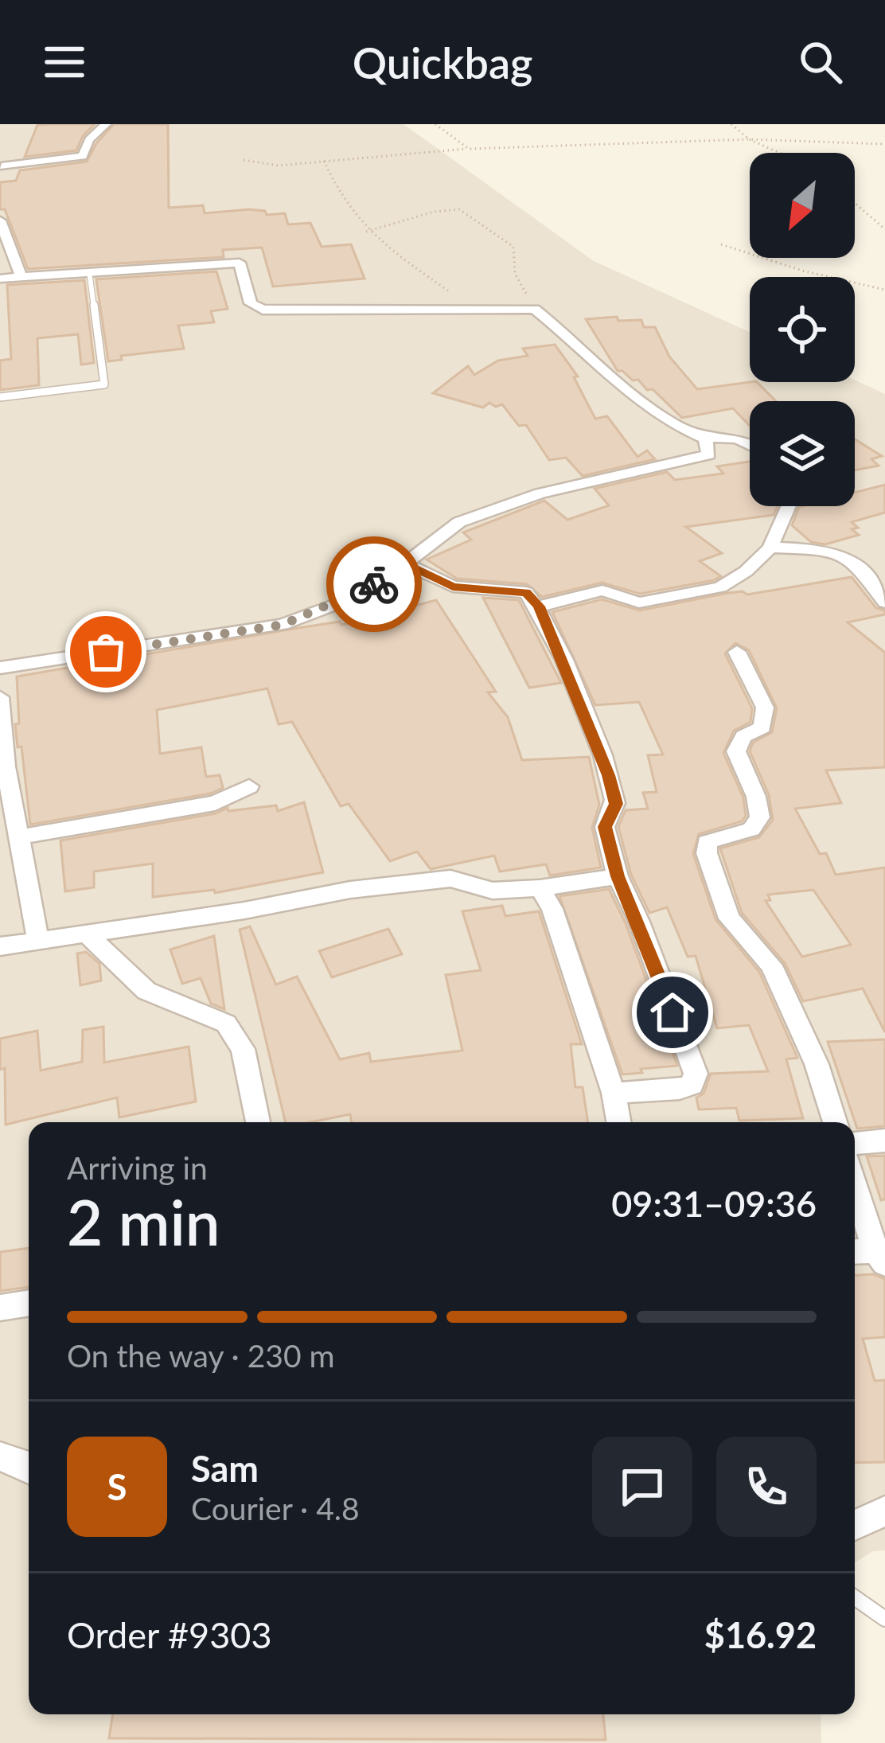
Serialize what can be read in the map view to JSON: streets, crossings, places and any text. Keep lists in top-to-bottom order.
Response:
{
  "north": "bottom left",
  "page": {
    "header": "Quickbag",
    "heading": ["2 min", "Arriving in", "09:31–09:36"],
    "panel": [
      "Sam",
      "Courier · 4.8",
      "Order #9303",
      "$16.92"
    ],
    "bar": "On the way · 230 m",
    "round": "S"
  }
}
